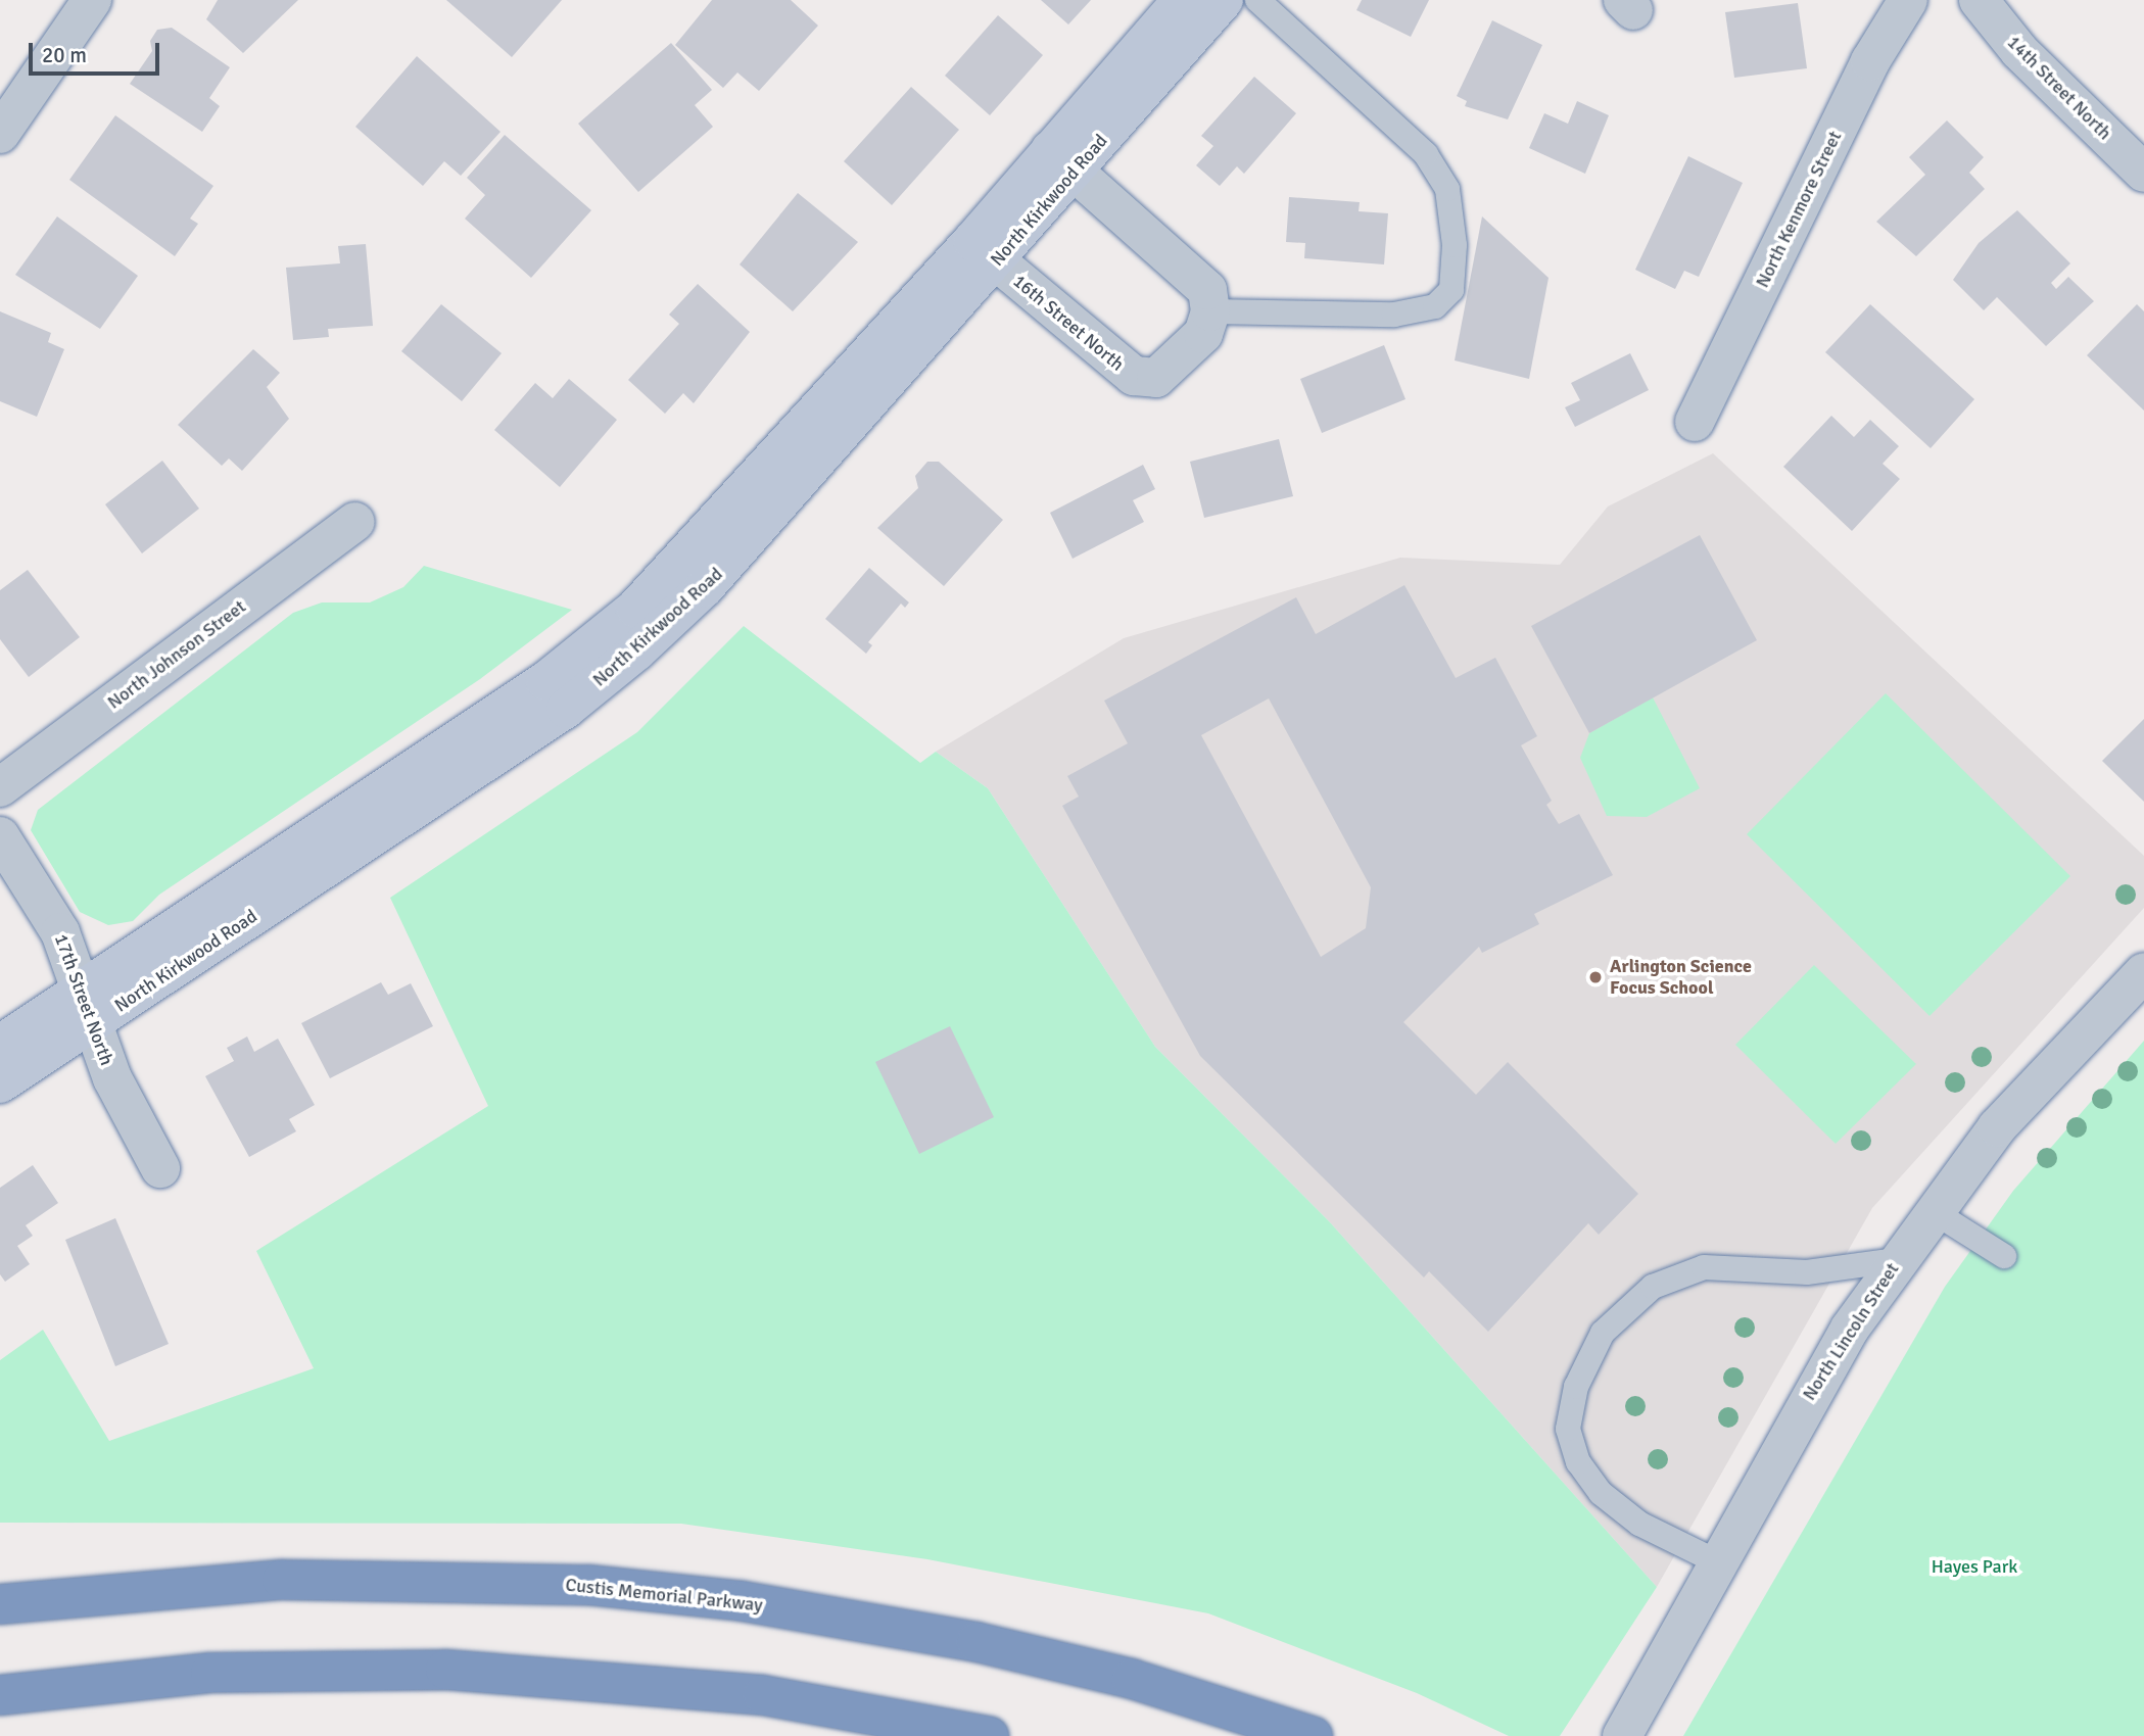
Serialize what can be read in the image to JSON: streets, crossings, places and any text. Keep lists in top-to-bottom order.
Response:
{
  "streets": {
    "highway": ["Custis Memorial Parkway"],
    "main road": ["North Kirkwood Road"],
    "street": [
      "14th Street North",
      "North Kenmore Street",
      "16th Street North",
      "North Johnson Street",
      "17th Street North",
      "North Lincoln Street"
    ]
  },
  "crossings": [
    ["North Kirkwood Road", "16th Street North"],
    ["North Kirkwood Road", "17th Street North"]
  ],
  "parks": ["Hayes Park"],
  "places": ["Arlington Science Focus School"],
  "scale_bar": "20 m"
}
